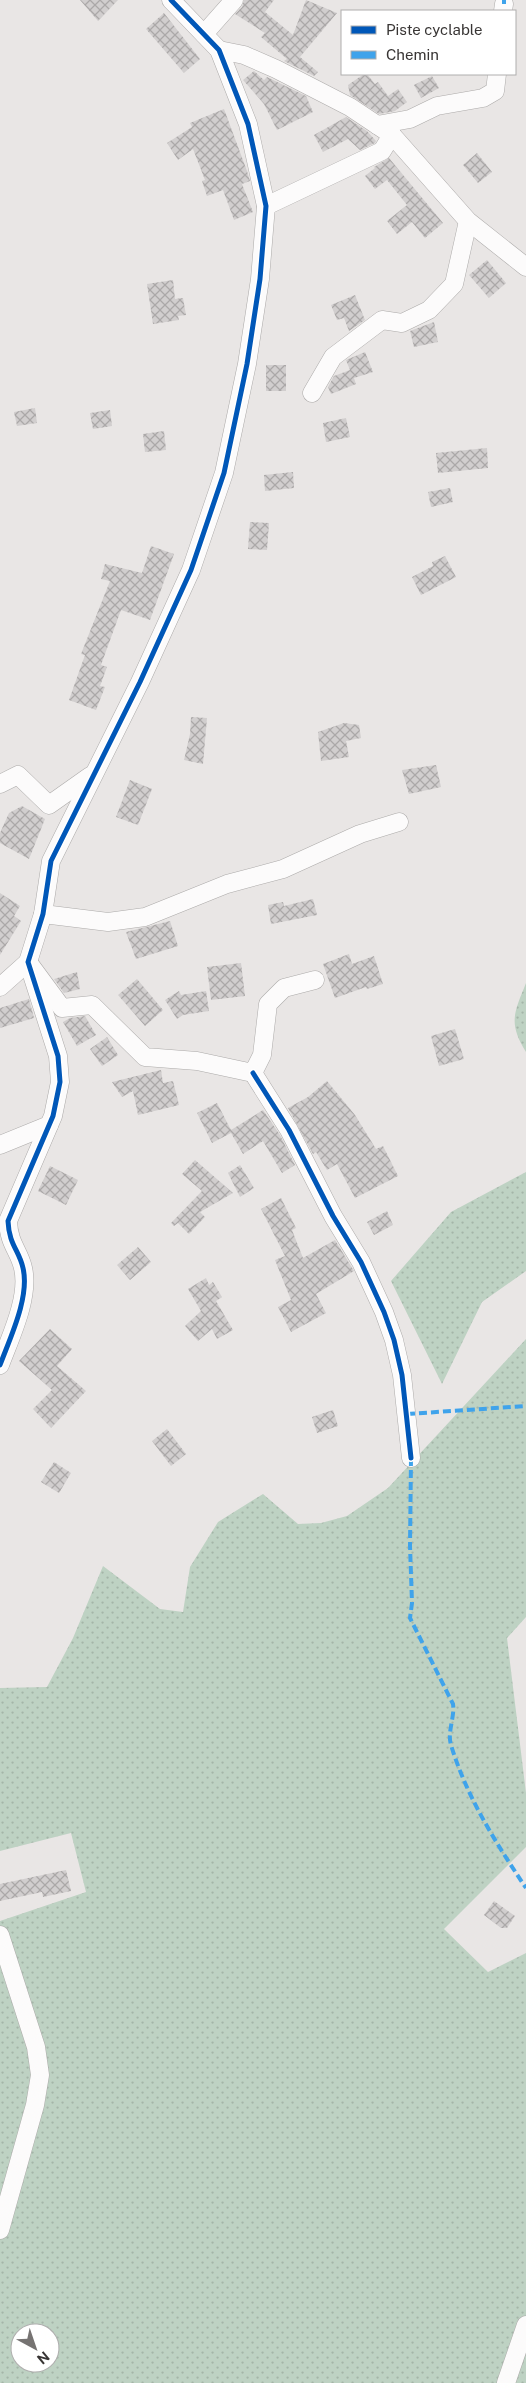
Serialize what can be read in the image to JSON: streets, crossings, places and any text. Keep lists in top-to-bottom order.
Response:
{
  "legend": ["Piste cyclable", "Chemin"],
  "north": "bottom right"
}
